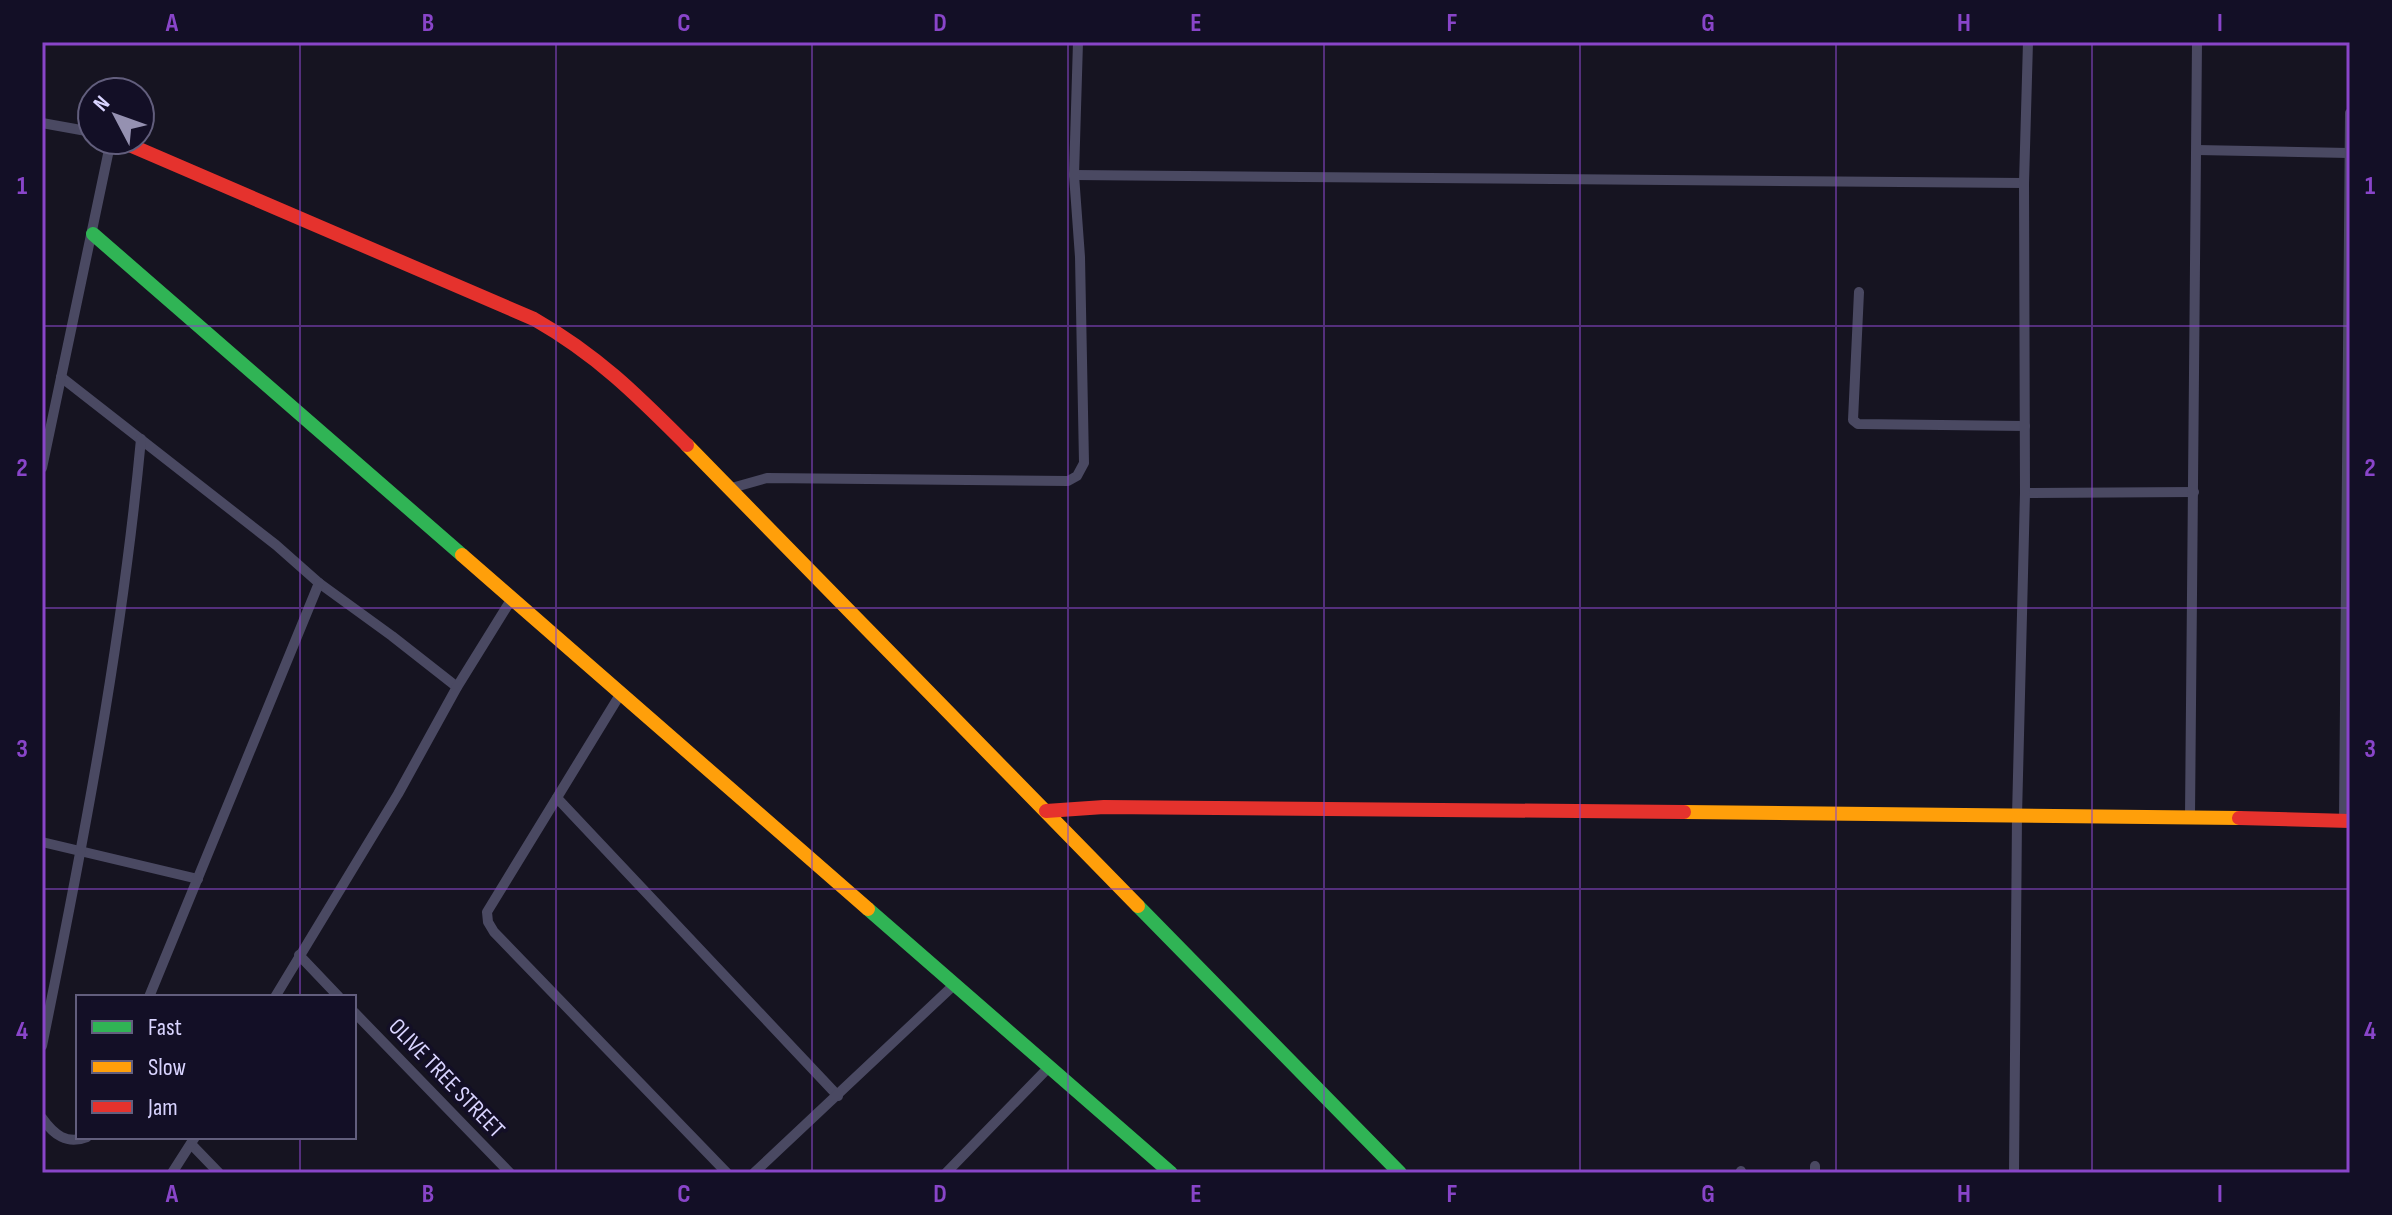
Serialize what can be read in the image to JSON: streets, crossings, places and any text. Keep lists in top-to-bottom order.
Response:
{
  "streets": {
    "street": ["OLIVE TREE STREET"]
  },
  "legend": ["Fast", "Slow", "Jam"],
  "north": "top left",
  "grid": {
    "columns": [
      "A",
      "B",
      "C",
      "D",
      "E",
      "F",
      "G",
      "H",
      "I"
    ],
    "rows": [
      "1",
      "2",
      "3",
      "4"
    ]
  }
}
